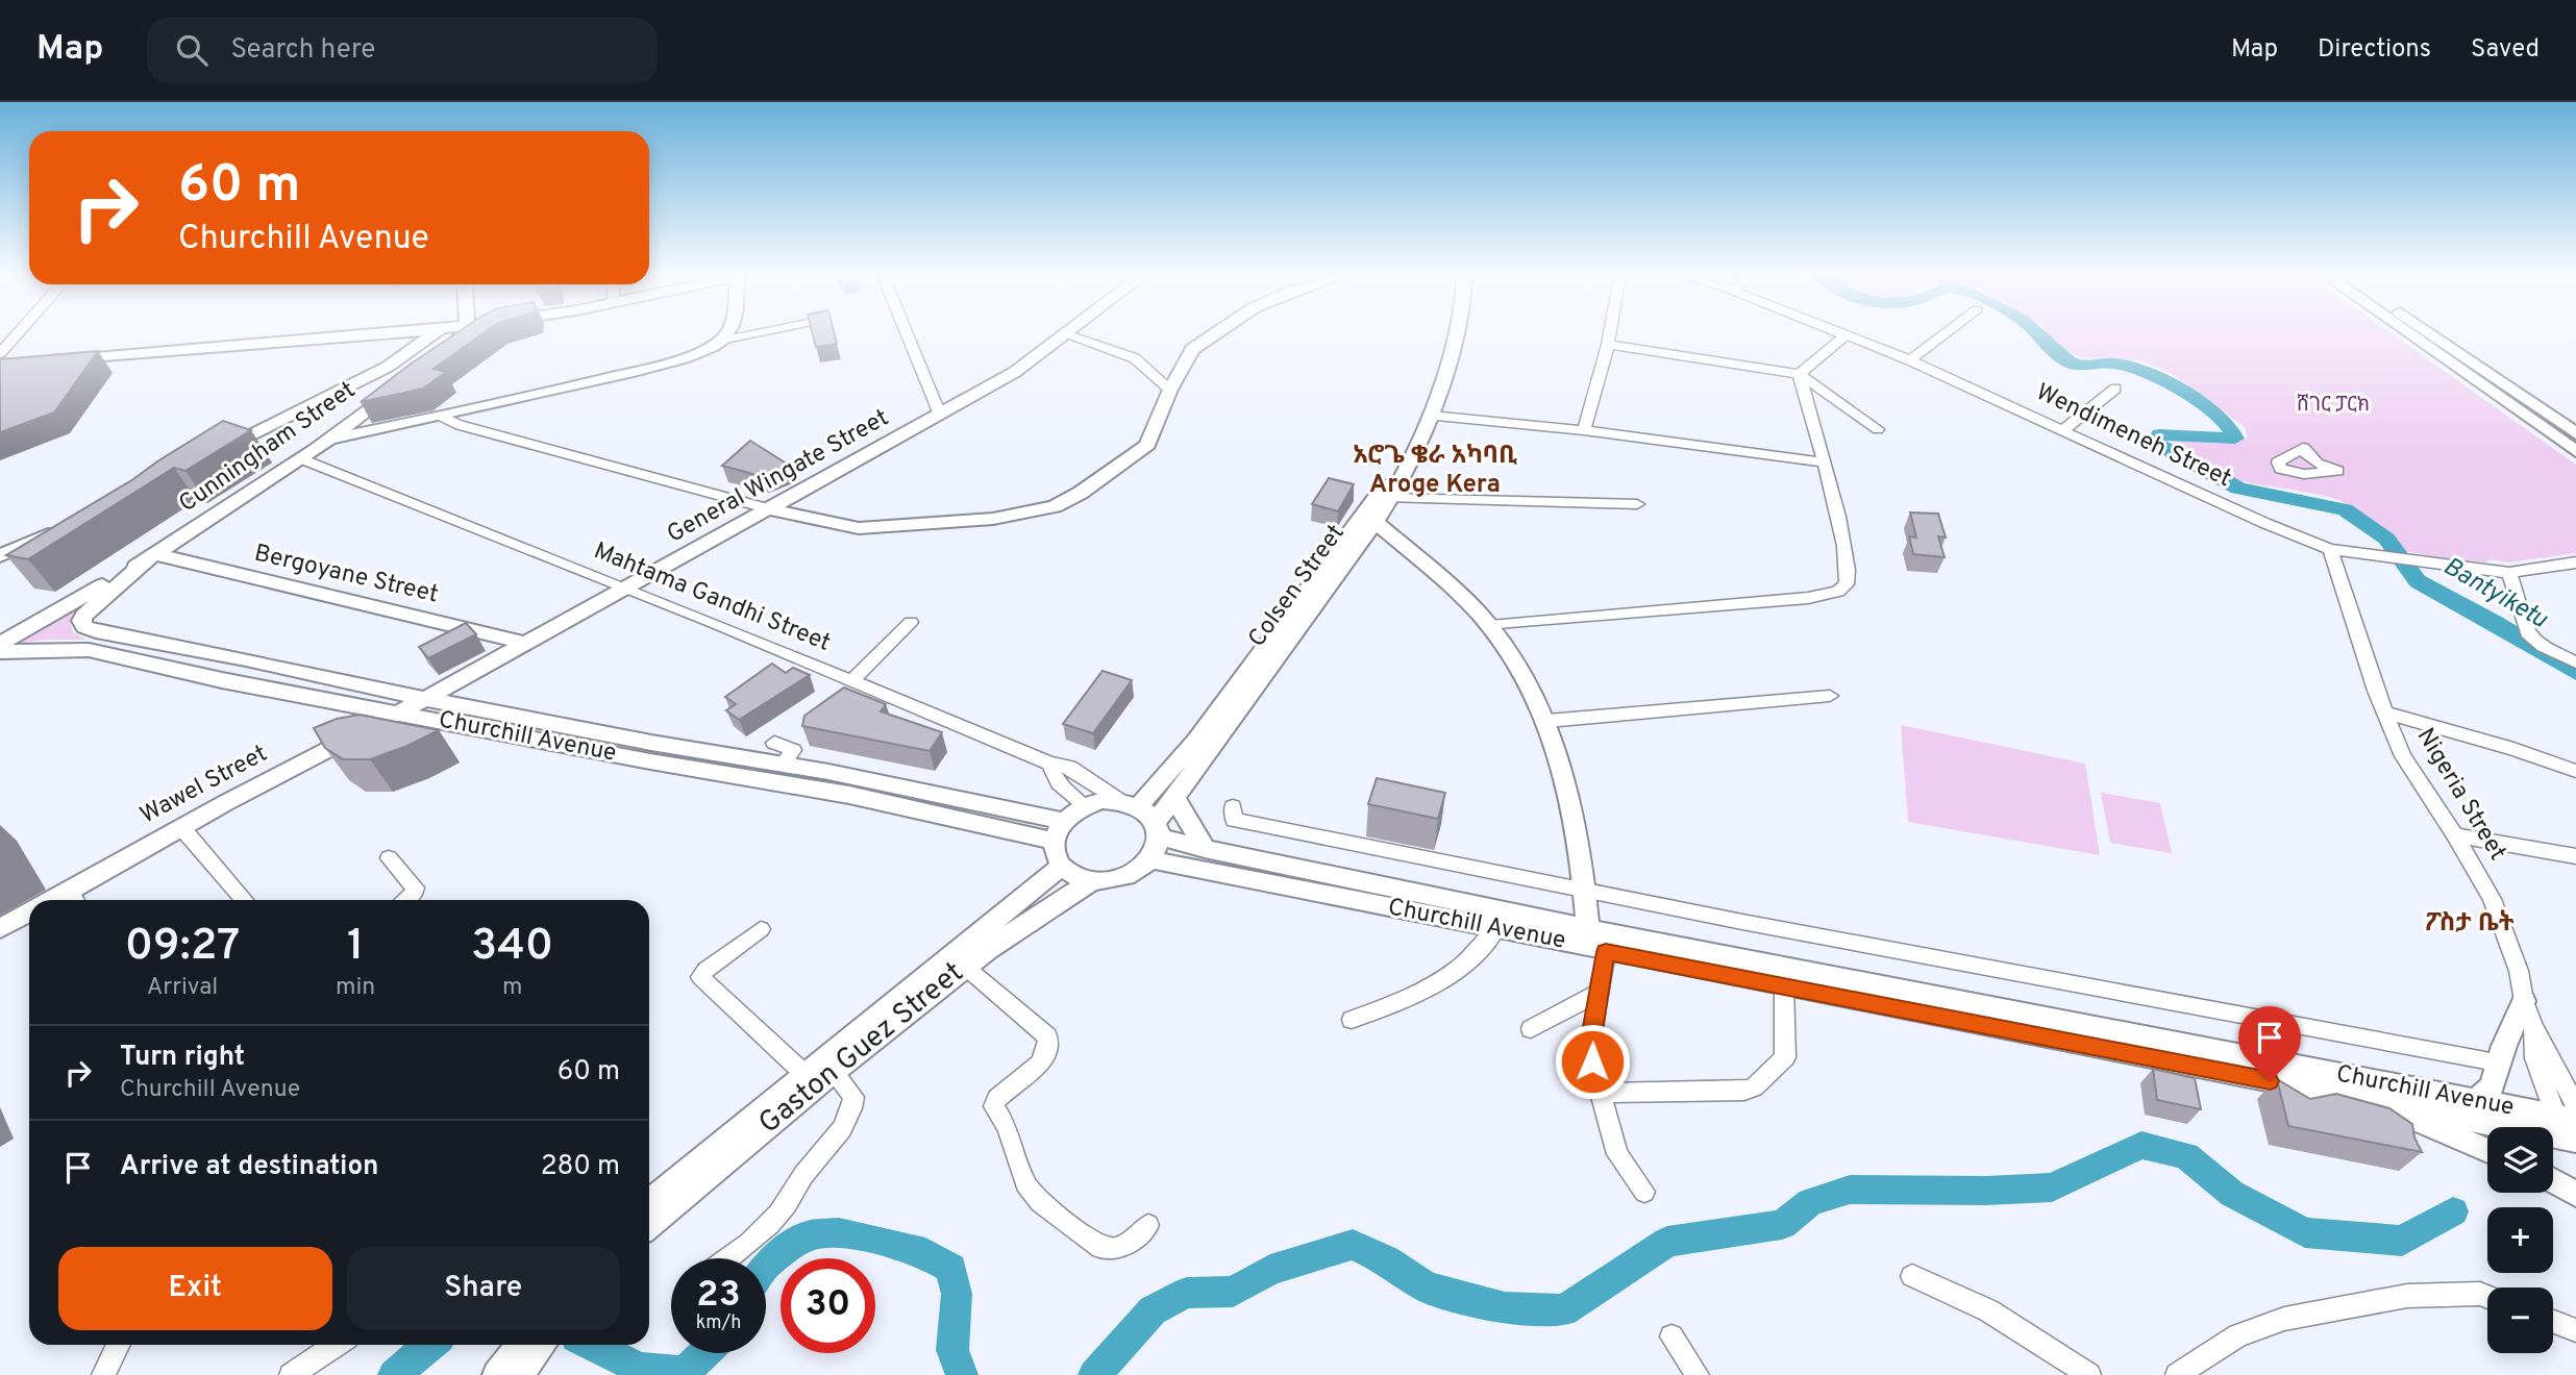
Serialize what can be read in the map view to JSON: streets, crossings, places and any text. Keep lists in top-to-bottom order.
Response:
{
  "streets": {
    "main road": [
      "Cunningham Street",
      "General Wingate Street",
      "Bergoyane Street",
      "Colsen Street",
      "Churchill Avenue",
      "Wawel Street",
      "Gaston Guez Street"
    ],
    "street": ["Wendimeneh Street", "Mahtama Gandhi Street", "Nigeria Street"]
  },
  "crossings": [
    ["Wendimeneh Street", "Nigeria Street"],
    ["Cunningham Street", "Bergoyane Street"],
    ["Cunningham Street", "Mahtama Gandhi Street"],
    ["Cunningham Street", "Churchill Avenue"],
    ["General Wingate Street", "Bergoyane Street"],
    ["General Wingate Street", "Mahtama Gandhi Street"],
    ["General Wingate Street", "Churchill Avenue"],
    ["General Wingate Street", "Wawel Street"],
    ["Colsen Street", "Mahtama Gandhi Street"],
    ["Colsen Street", "Churchill Avenue"],
    ["Colsen Street", "Gaston Guez Street"],
    ["Mahtama Gandhi Street", "Churchill Avenue"],
    ["Mahtama Gandhi Street", "Gaston Guez Street"],
    ["Churchill Avenue", "Wawel Street"],
    ["Churchill Avenue", "Nigeria Street"],
    ["Churchill Avenue", "Gaston Guez Street"]
  ],
  "districts": ["አሮጌ ቄራ አካባቢ Aroge Kera", "ፖስታ ቤት"],
  "water": ["Bantyiketu"],
  "parks": ["ሸገር ፓርክ"],
  "page": {
    "header": "Map",
    "search": "Search here",
    "nav": ["Map", "Directions", "Saved"],
    "turn": ["60 m", "Churchill Avenue"],
    "eta": [
      "09:27",
      "Arrival",
      "1",
      "min",
      "340",
      "m"
    ],
    "list": [
      {
        "name": "Turn right",
        "note": "Churchill Avenue",
        "value": "60 m"
      },
      {
        "name": "Arrive at destination",
        "value": "280 m"
      }
    ],
    "map_buttons": ["+", "−"],
    "buttons": ["Exit", "Share"],
    "speed": "23 km/h",
    "limit": "30"
  }
}
